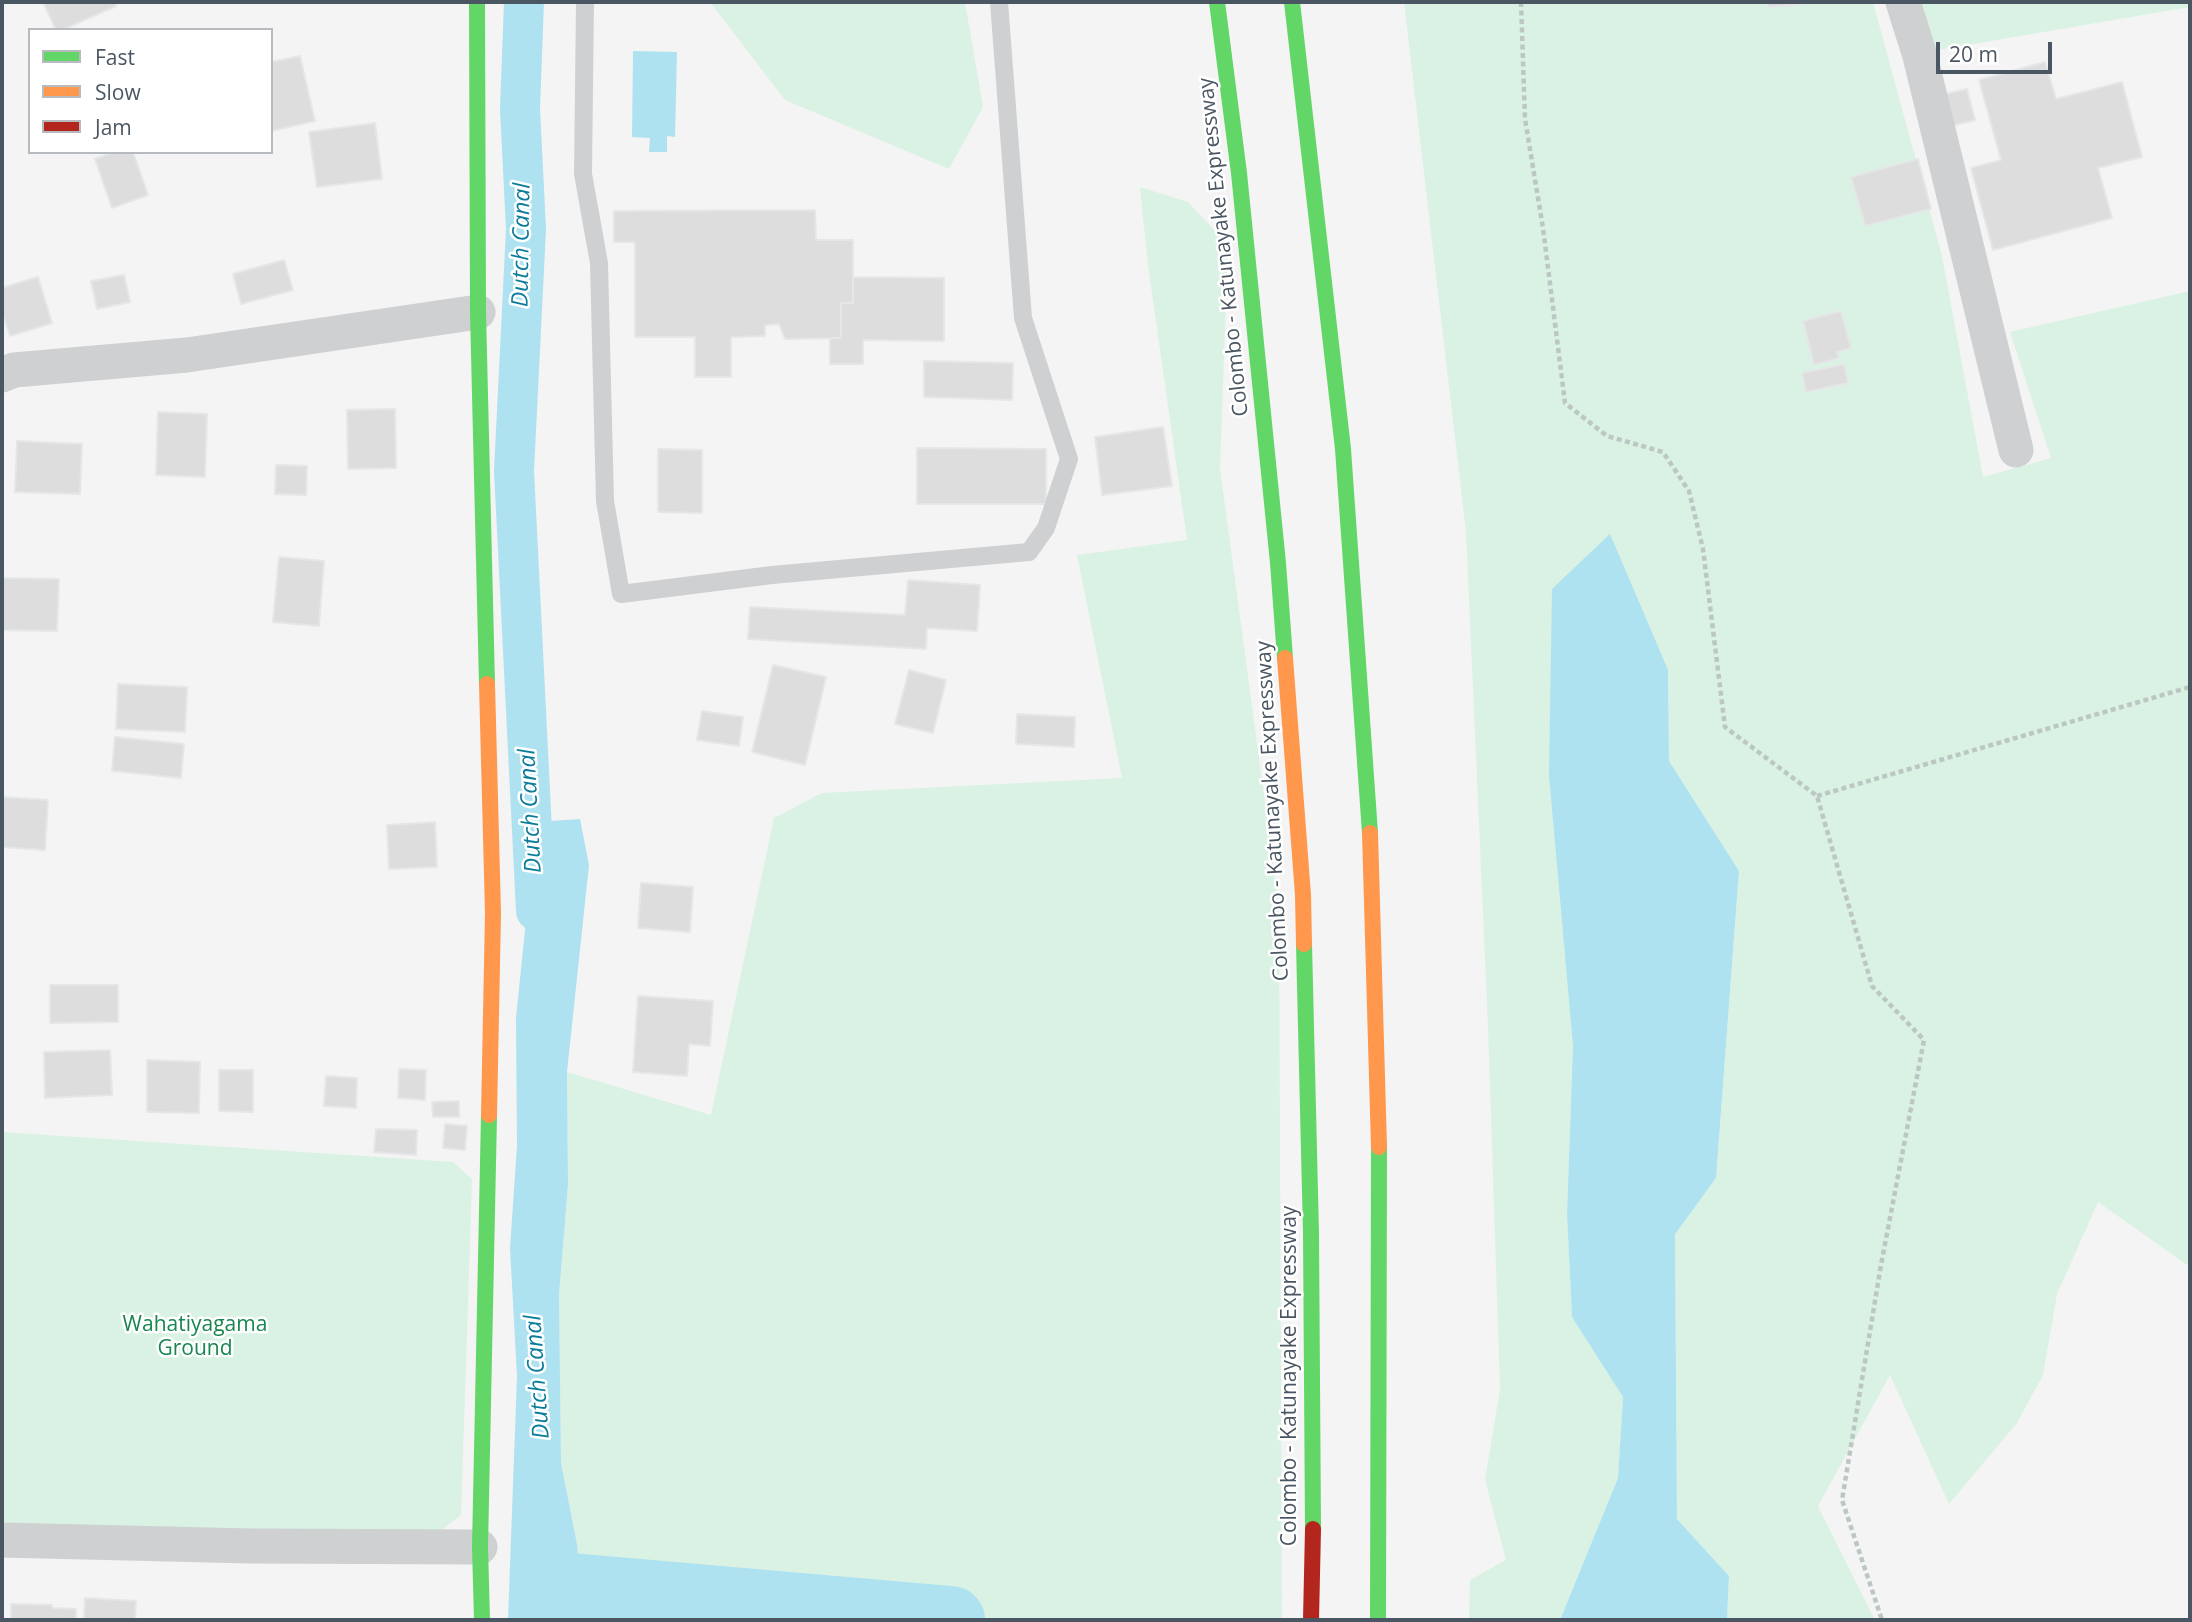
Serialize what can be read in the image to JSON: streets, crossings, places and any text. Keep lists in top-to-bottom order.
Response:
{
  "streets": {
    "main road": ["Colombo - Katunayake Expressway"]
  },
  "water": ["Dutch Canal"],
  "parks": ["Wahatiyagama Ground"],
  "legend": ["Fast", "Slow", "Jam"],
  "scale_bar": "20 m"
}
